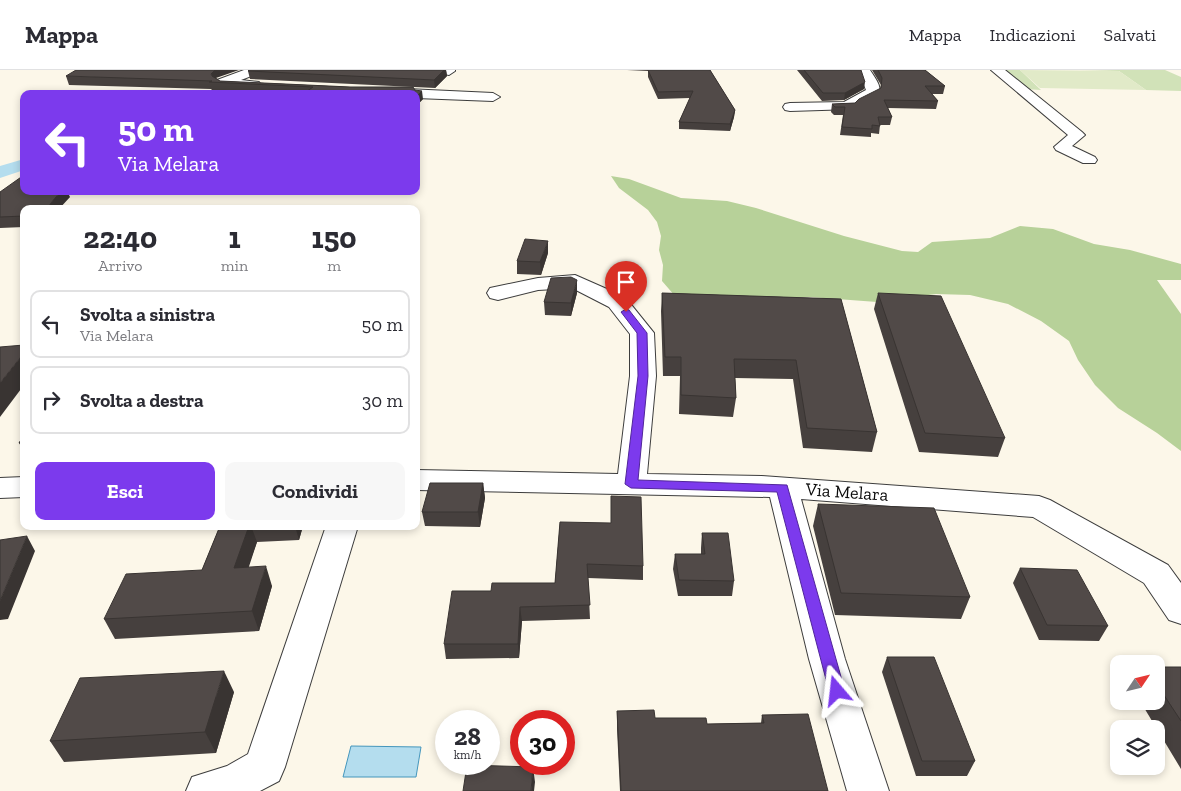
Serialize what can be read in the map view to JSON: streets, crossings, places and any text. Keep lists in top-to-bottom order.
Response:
{
  "streets": {
    "street": ["Via Melara"]
  },
  "north": "top right",
  "page": {
    "header": "Mappa",
    "nav": ["Mappa", "Indicazioni", "Salvati"],
    "turn": ["50 m", "Via Melara"],
    "eta": [
      "22:40",
      "Arrivo",
      "1",
      "min",
      "150",
      "m"
    ],
    "list": [
      {
        "name": "Svolta a sinistra",
        "note": "Via Melara",
        "value": "50 m"
      },
      {
        "name": "Svolta a destra",
        "value": "30 m"
      }
    ],
    "buttons": ["Esci", "Condividi"],
    "speed": "28 km/h",
    "limit": "30"
  }
}
